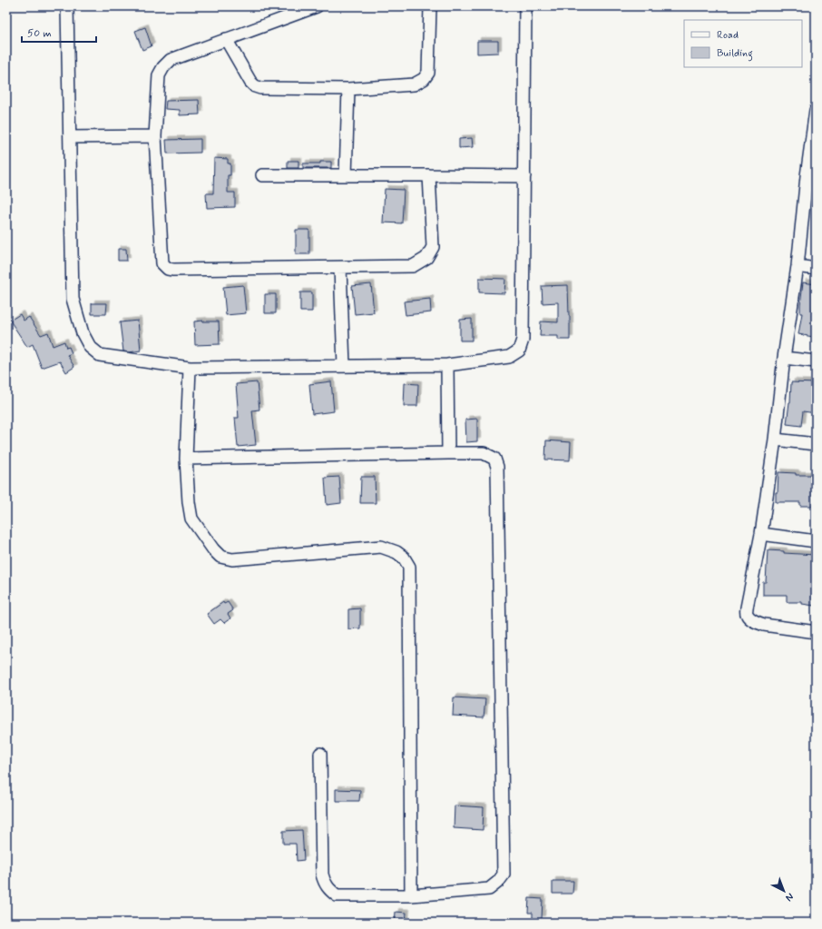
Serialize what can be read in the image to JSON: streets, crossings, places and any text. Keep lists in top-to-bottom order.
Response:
{
  "legend": ["Road", "Building"],
  "scale_bar": "50 m",
  "north": "bottom right"
}
